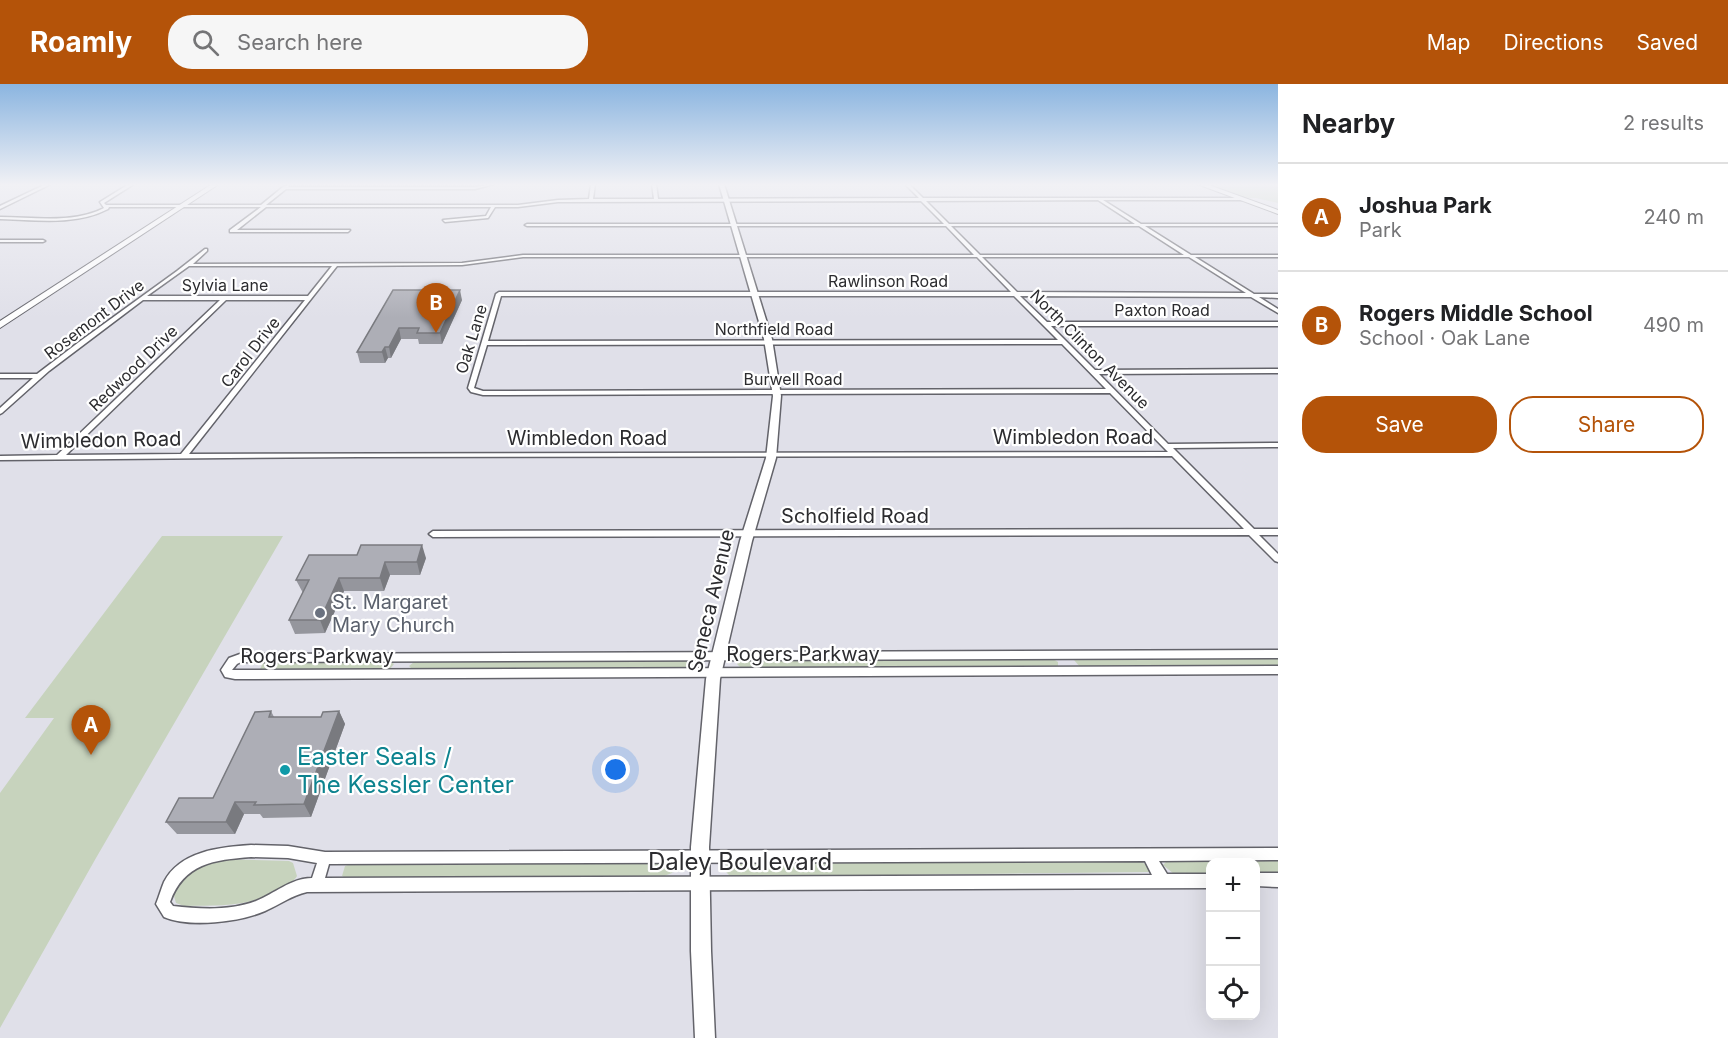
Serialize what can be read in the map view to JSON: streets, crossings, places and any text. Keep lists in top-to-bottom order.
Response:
{
  "streets": {
    "street": [
      "Rawlinson Road",
      "Sylvia Lane",
      "Paxton Road",
      "Rosemont Drive",
      "Northfield Road",
      "Oak Lane",
      "North Clinton Avenue",
      "Carol Drive",
      "Redwood Drive",
      "Burwell Road",
      "Wimbledon Road",
      "Scholfield Road",
      "Seneca Avenue",
      "Rogers Parkway",
      "Daley Boulevard"
    ]
  },
  "crossings": [
    ["Rawlinson Road", "Oak Lane"],
    ["Rawlinson Road", "North Clinton Avenue"],
    ["Rawlinson Road", "Seneca Avenue"],
    ["Sylvia Lane", "Rosemont Drive"],
    ["Sylvia Lane", "Carol Drive"],
    ["Sylvia Lane", "Redwood Drive"],
    ["Paxton Road", "North Clinton Avenue"],
    ["Northfield Road", "Oak Lane"],
    ["Northfield Road", "North Clinton Avenue"],
    ["Northfield Road", "Seneca Avenue"],
    ["Oak Lane", "Burwell Road"],
    ["North Clinton Avenue", "Burwell Road"],
    ["North Clinton Avenue", "Wimbledon Road"],
    ["North Clinton Avenue", "Scholfield Road"],
    ["Carol Drive", "Wimbledon Road"],
    ["Redwood Drive", "Wimbledon Road"],
    ["Burwell Road", "Seneca Avenue"],
    ["Wimbledon Road", "Seneca Avenue"],
    ["Scholfield Road", "Seneca Avenue"],
    ["Seneca Avenue", "Rogers Parkway"],
    ["Seneca Avenue", "Daley Boulevard"]
  ],
  "places": ["St. Margaret Mary Church", "Easter Seals / The Kessler Center"],
  "page": {
    "header": "Roamly",
    "search": "Search here",
    "nav": ["Map", "Directions", "Saved"],
    "heading": ["Nearby", "2 results"],
    "list": [
      {
        "mark": "A",
        "name": "Joshua Park",
        "note": "Park",
        "value": "240 m"
      },
      {
        "mark": "B",
        "name": "Rogers Middle School",
        "note": "School · Oak Lane",
        "value": "490 m"
      }
    ],
    "pins": ["B", "A"],
    "buttons": ["Save", "Share"],
    "map_buttons": ["+", "−"]
  }
}
